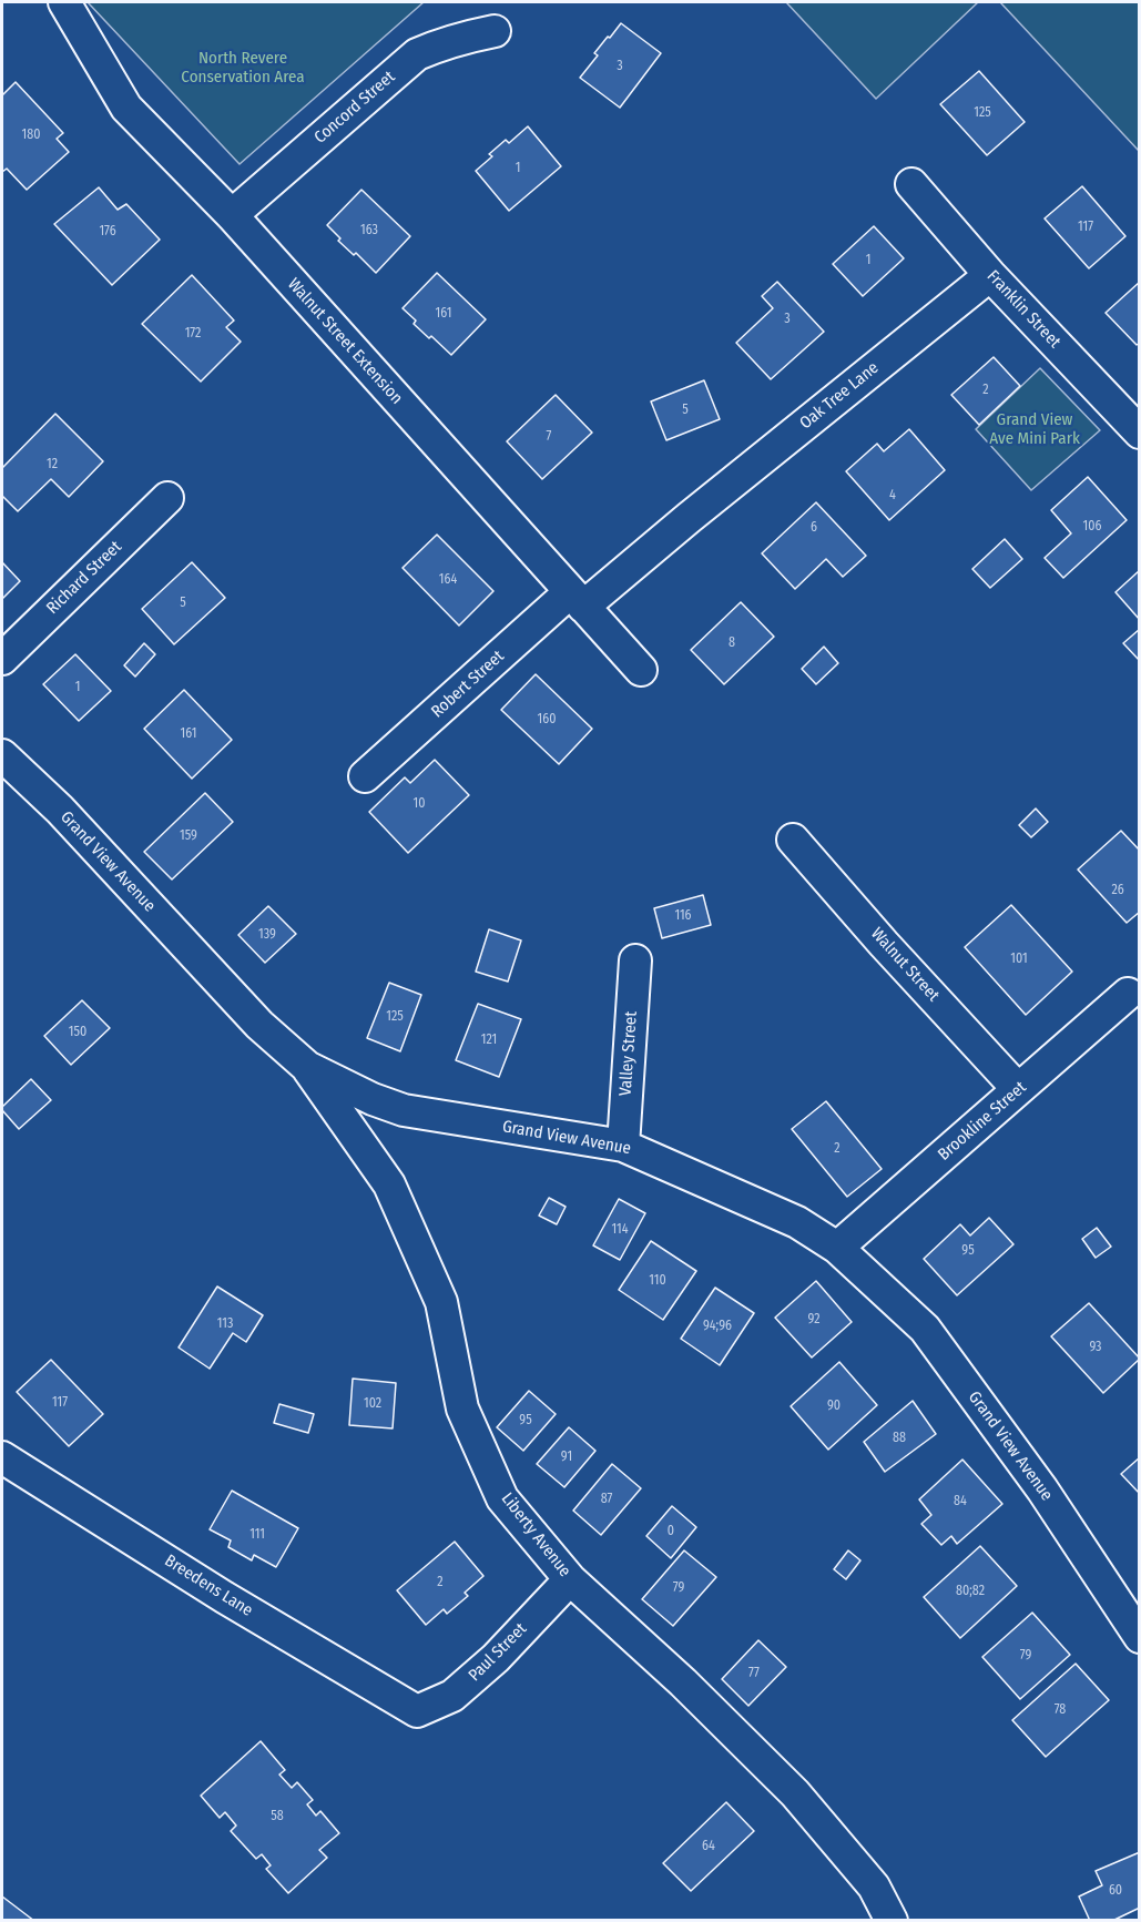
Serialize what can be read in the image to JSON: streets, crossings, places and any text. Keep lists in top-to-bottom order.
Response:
{
  "streets": {
    "street": [
      "Concord Street",
      "Franklin Street",
      "Walnut Street Extension",
      "Oak Tree Lane",
      "Richard Street",
      "Robert Street",
      "Grand View Avenue",
      "Walnut Street",
      "Valley Street",
      "Brookline Street",
      "Liberty Avenue",
      "Breedens Lane",
      "Paul Street"
    ]
  },
  "crossings": [
    ["Concord Street", "Walnut Street Extension"],
    ["Franklin Street", "Oak Tree Lane"],
    ["Walnut Street Extension", "Robert Street"],
    ["Oak Tree Lane", "Robert Street"],
    ["Grand View Avenue", "Valley Street"],
    ["Grand View Avenue", "Brookline Street"],
    ["Grand View Avenue", "Liberty Avenue"],
    ["Walnut Street", "Brookline Street"],
    ["Liberty Avenue", "Paul Street"],
    ["Breedens Lane", "Paul Street"]
  ],
  "parks": ["North Revere Conservation Area", "Grand View Ave Mini Park"],
  "house_numbers": [
    "3",
    "125",
    "180",
    "1",
    "117",
    "163",
    "176",
    "1",
    "161",
    "3",
    "172",
    "2",
    "5",
    "7",
    "12",
    "4",
    "106",
    "6",
    "164",
    "5",
    "8",
    "1",
    "160",
    "161",
    "10",
    "159",
    "26",
    "116",
    "139",
    "101",
    "125",
    "150",
    "121",
    "2",
    "114",
    "95",
    "110",
    "92",
    "113",
    "94;96",
    "93",
    "117",
    "102",
    "90",
    "95",
    "88",
    "91",
    "87",
    "84",
    "0",
    "111",
    "2",
    "79",
    "80;82",
    "79",
    "77",
    "78",
    "58",
    "64",
    "60"
  ]
}
